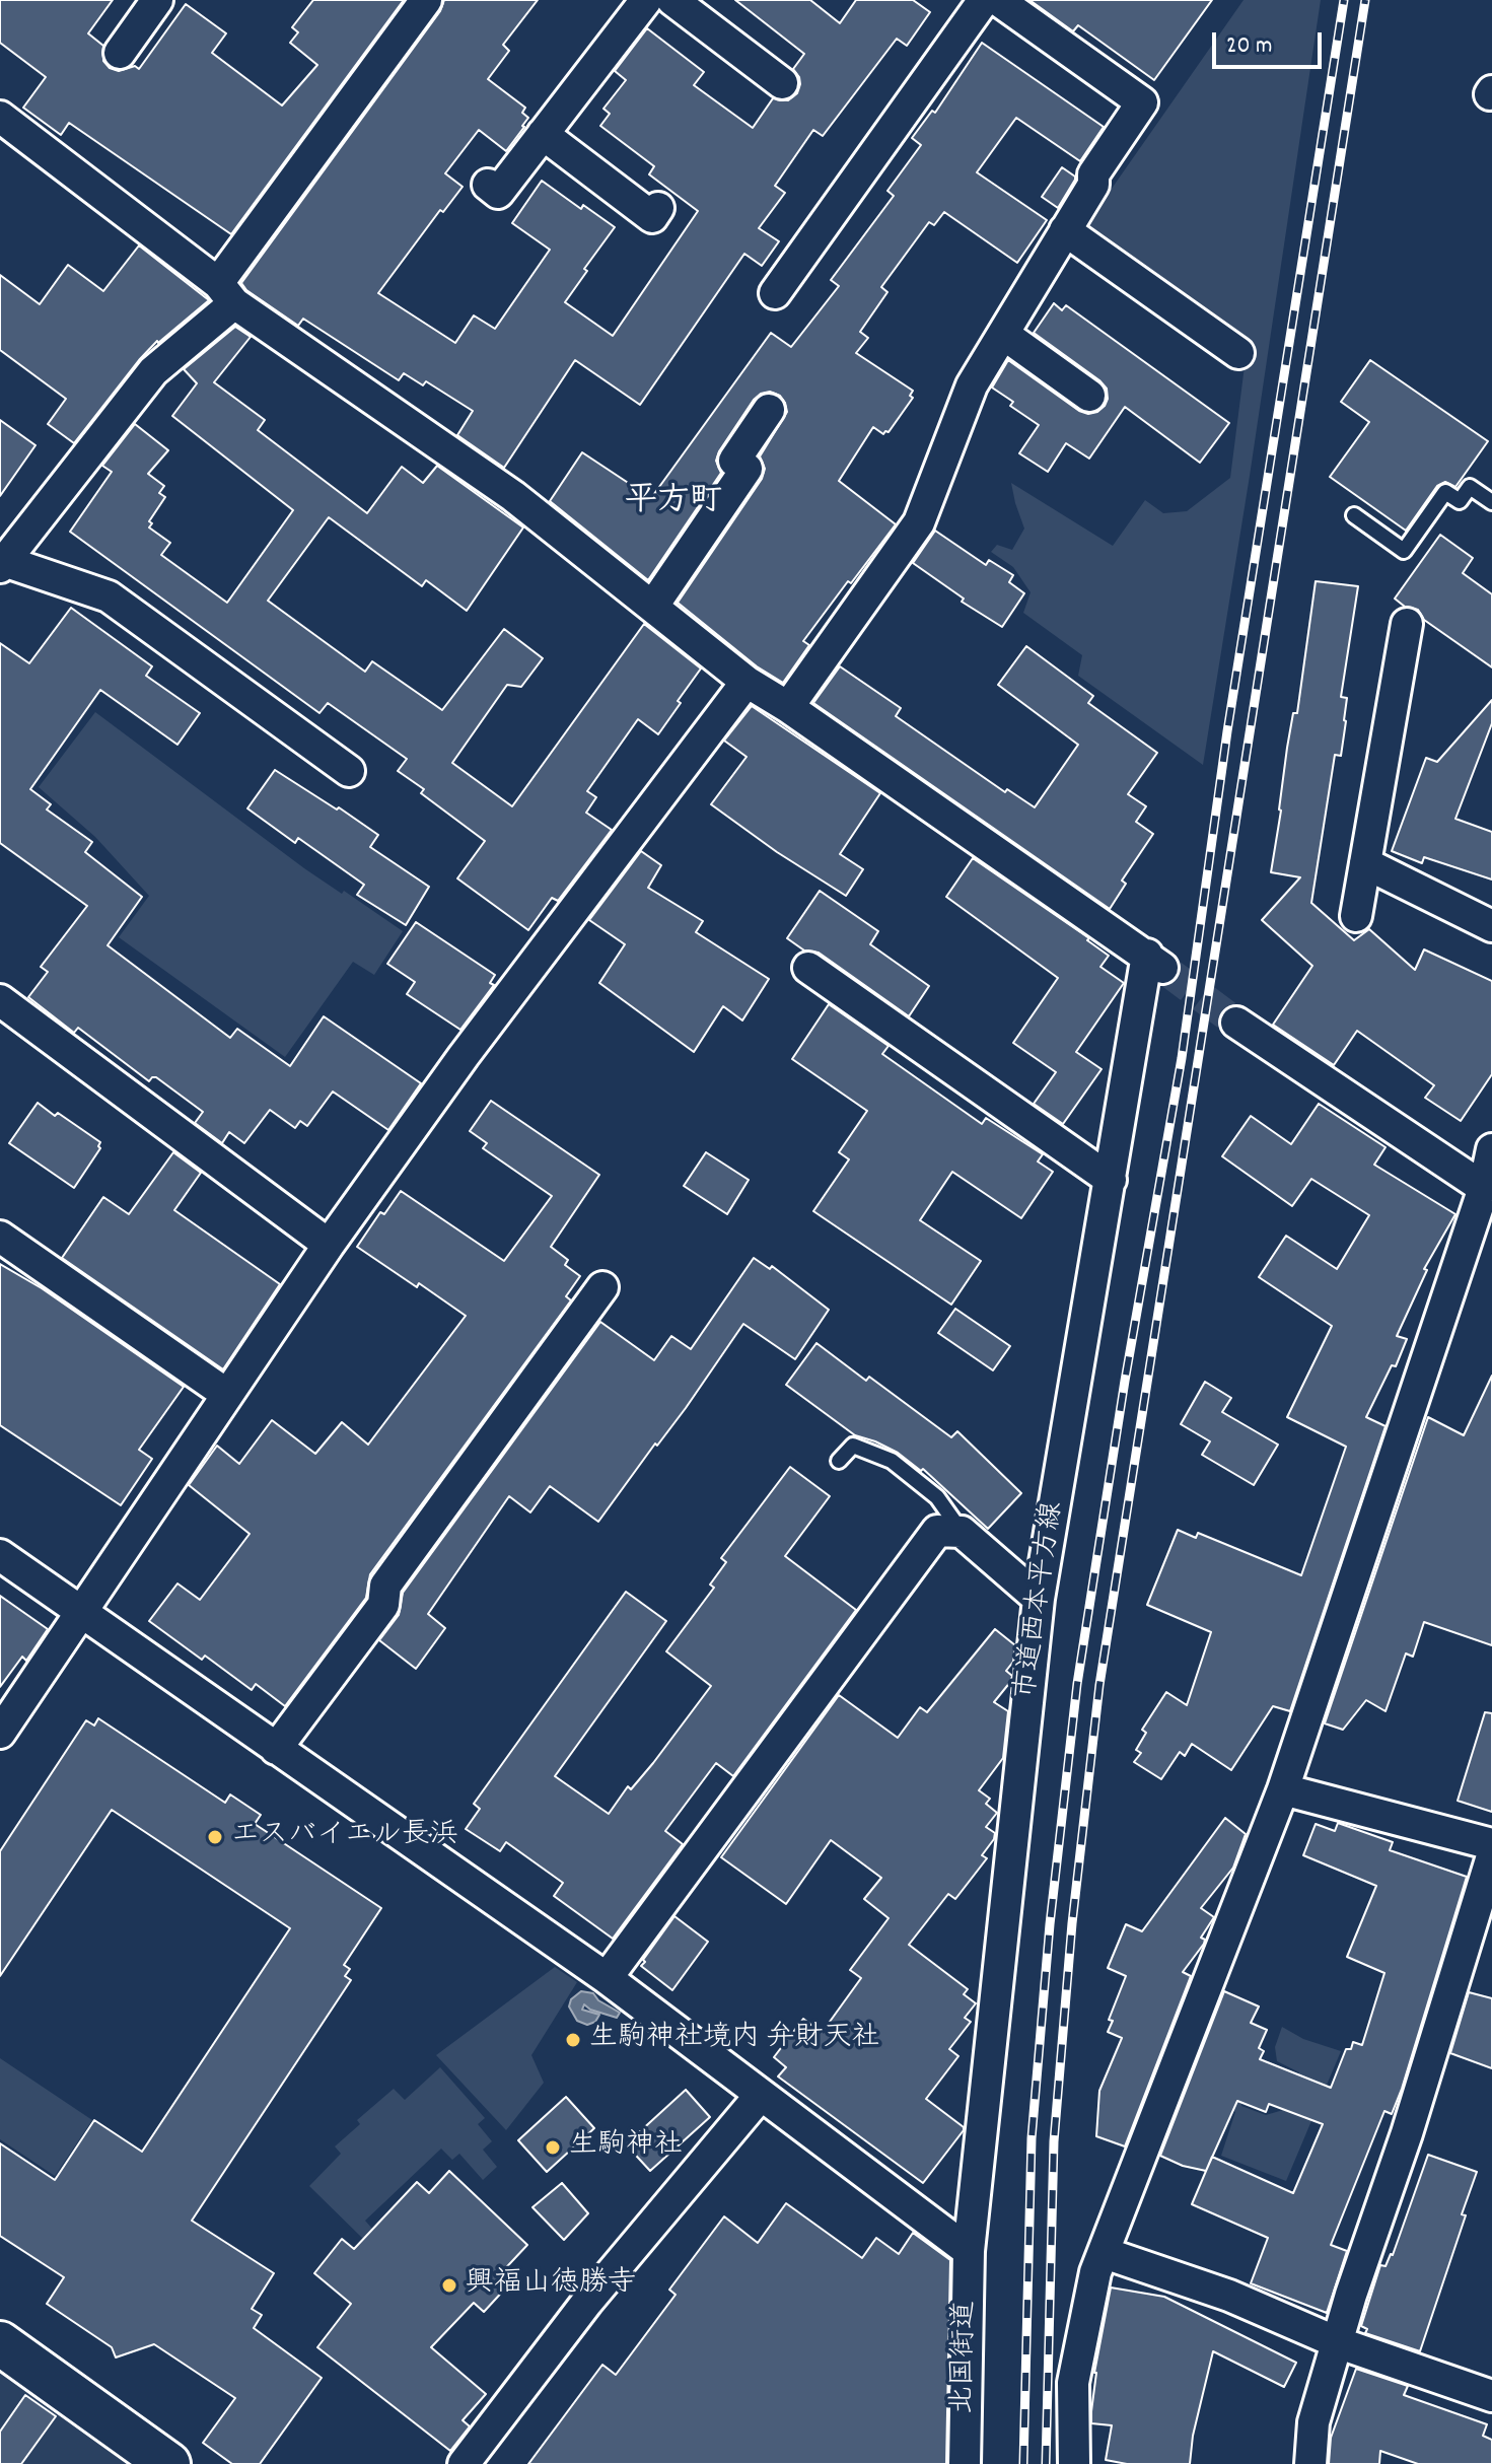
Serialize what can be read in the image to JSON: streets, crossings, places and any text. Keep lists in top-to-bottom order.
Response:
{
  "streets": {
    "street": ["市道西本平方線", "北国街道"]
  },
  "crossings": [
    ["市道西本平方線", "北国街道"]
  ],
  "districts": ["平方町"],
  "places": [
    "エスバイエル長浜",
    "生駒神社境内 弁財天社",
    "生駒神社",
    "興福山徳勝寺"
  ],
  "scale_bar": "20 m"
}
